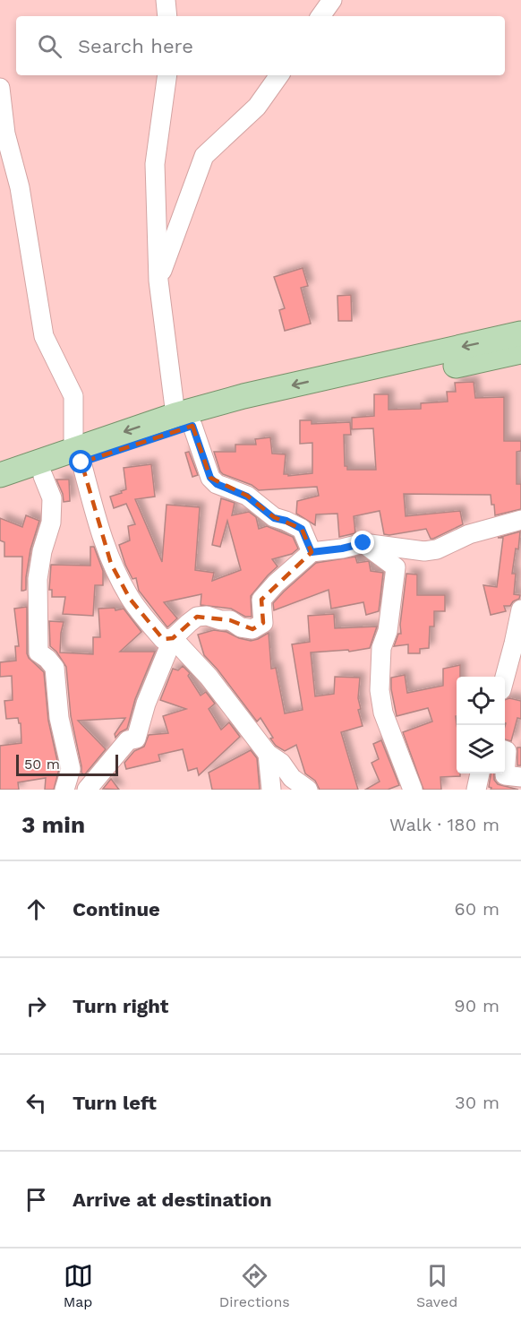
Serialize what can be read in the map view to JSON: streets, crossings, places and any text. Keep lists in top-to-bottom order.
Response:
{
  "scale_bar": "50 m",
  "page": {
    "search": "Search here",
    "scale": "50 m",
    "heading": ["3 min", "Walk · 180 m"],
    "list": [
      ["Continue", "60 m"],
      ["Turn right", "90 m"],
      ["Turn left", "30 m"],
      "Arrive at destination"
    ],
    "nav": ["Map", "Directions", "Saved"]
  }
}
